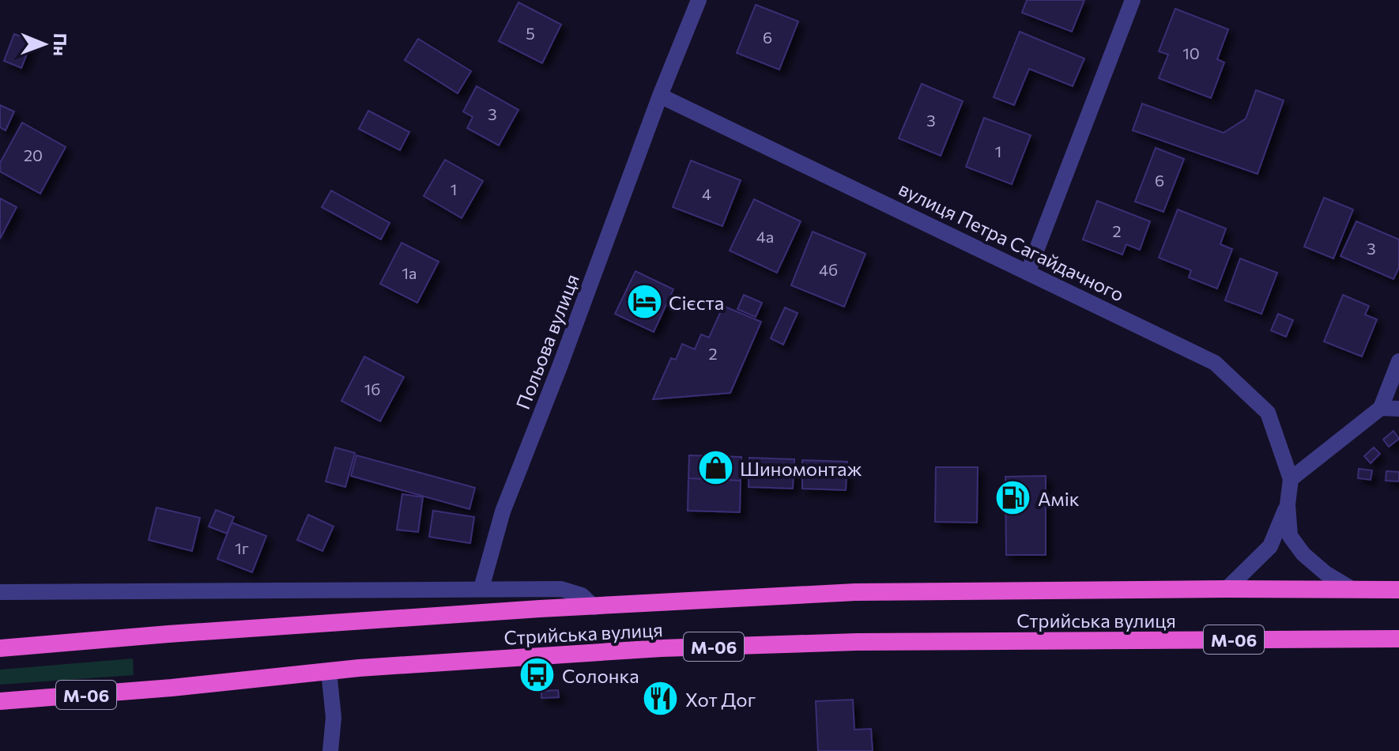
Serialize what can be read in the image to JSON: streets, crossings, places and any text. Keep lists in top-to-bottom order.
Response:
{
  "streets": {
    "highway": ["Стрийська вулиця", "М-06"],
    "street": ["вулиця Петра Сагайдачного", "Польова вулиця"]
  },
  "crossings": [
    ["вулиця Петра Сагайдачного", "Польова вулиця"],
    ["вулиця Петра Сагайдачного", "Стрийська вулиця"]
  ],
  "places": {
    "hotel": ["Сієста"],
    "shop": ["Шиномонтаж"],
    "fuel station": ["Амік"],
    "bus stop": ["Солонка"],
    "restaurant": ["Хот Дог"]
  },
  "house_numbers": [
    "5",
    "6",
    "10",
    "3",
    "3",
    "1",
    "20",
    "6",
    "1",
    "4",
    "2",
    "4а",
    "3",
    "4б",
    "1а",
    "2",
    "1б",
    "1г"
  ],
  "north": "right"
}
